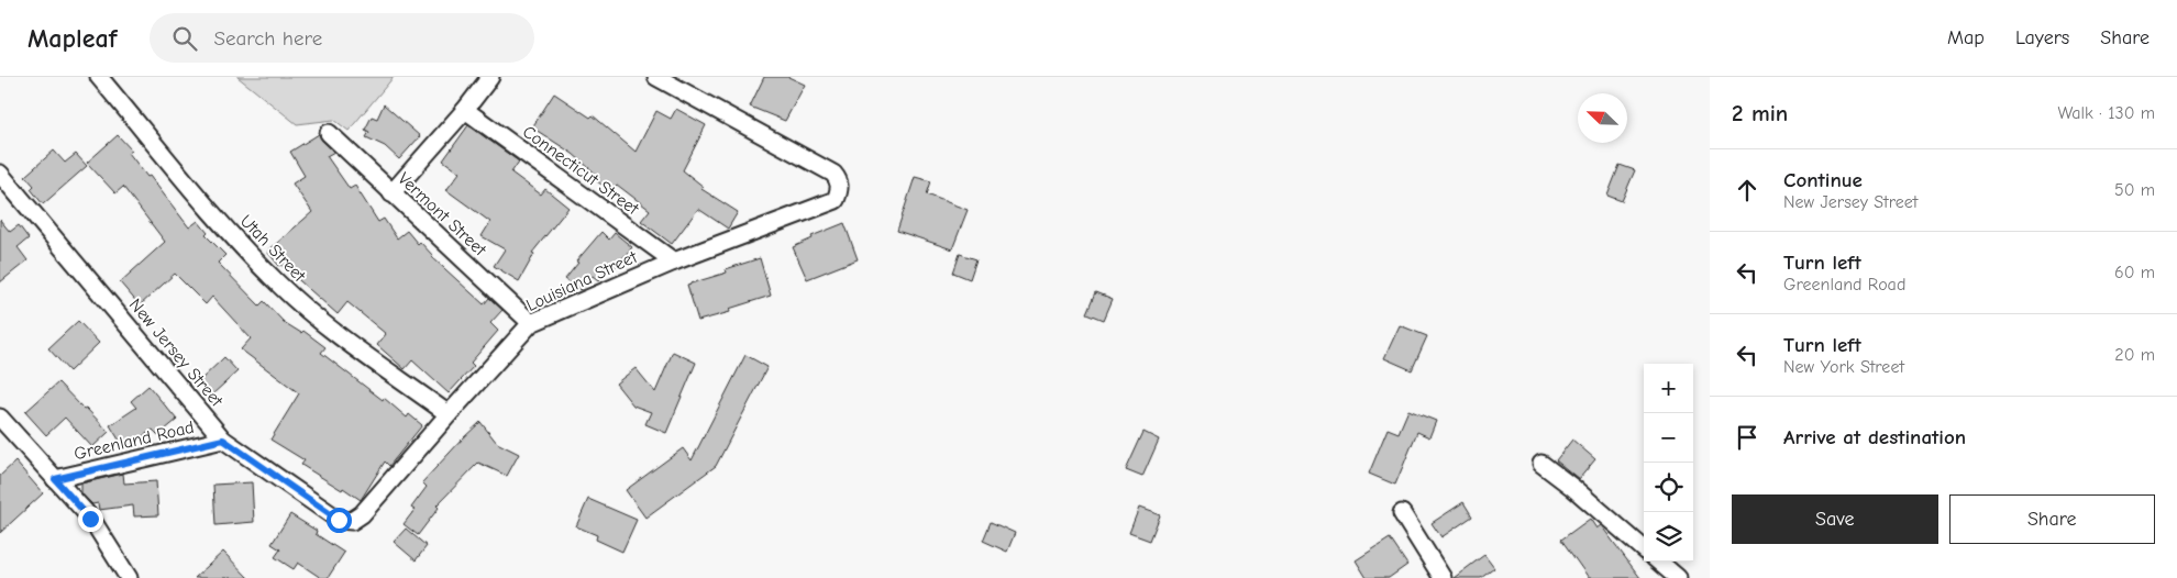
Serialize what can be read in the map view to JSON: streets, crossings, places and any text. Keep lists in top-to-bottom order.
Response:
{
  "streets": {
    "street": [
      "Connecticut Street",
      "Vermont Street",
      "Utah Street",
      "Louisiana Street",
      "New Jersey Street",
      "Greenland Road"
    ]
  },
  "crossings": [
    ["Connecticut Street", "Louisiana Street"],
    ["Vermont Street", "Louisiana Street"],
    ["Utah Street", "Louisiana Street"],
    ["Louisiana Street", "New Jersey Street"],
    ["New Jersey Street", "Greenland Road"]
  ],
  "north": "top left",
  "page": {
    "header": "Mapleaf",
    "search": "Search here",
    "nav": ["Map", "Layers", "Share"],
    "heading": ["2 min", "Walk · 130 m"],
    "list": [
      ["Continue", "New Jersey Street", "50 m"],
      ["Turn left", "Greenland Road", "60 m"],
      ["Turn left", "New York Street", "20 m"],
      "Arrive at destination"
    ],
    "map_buttons": ["+", "−"],
    "buttons": ["Save", "Share"]
  }
}
